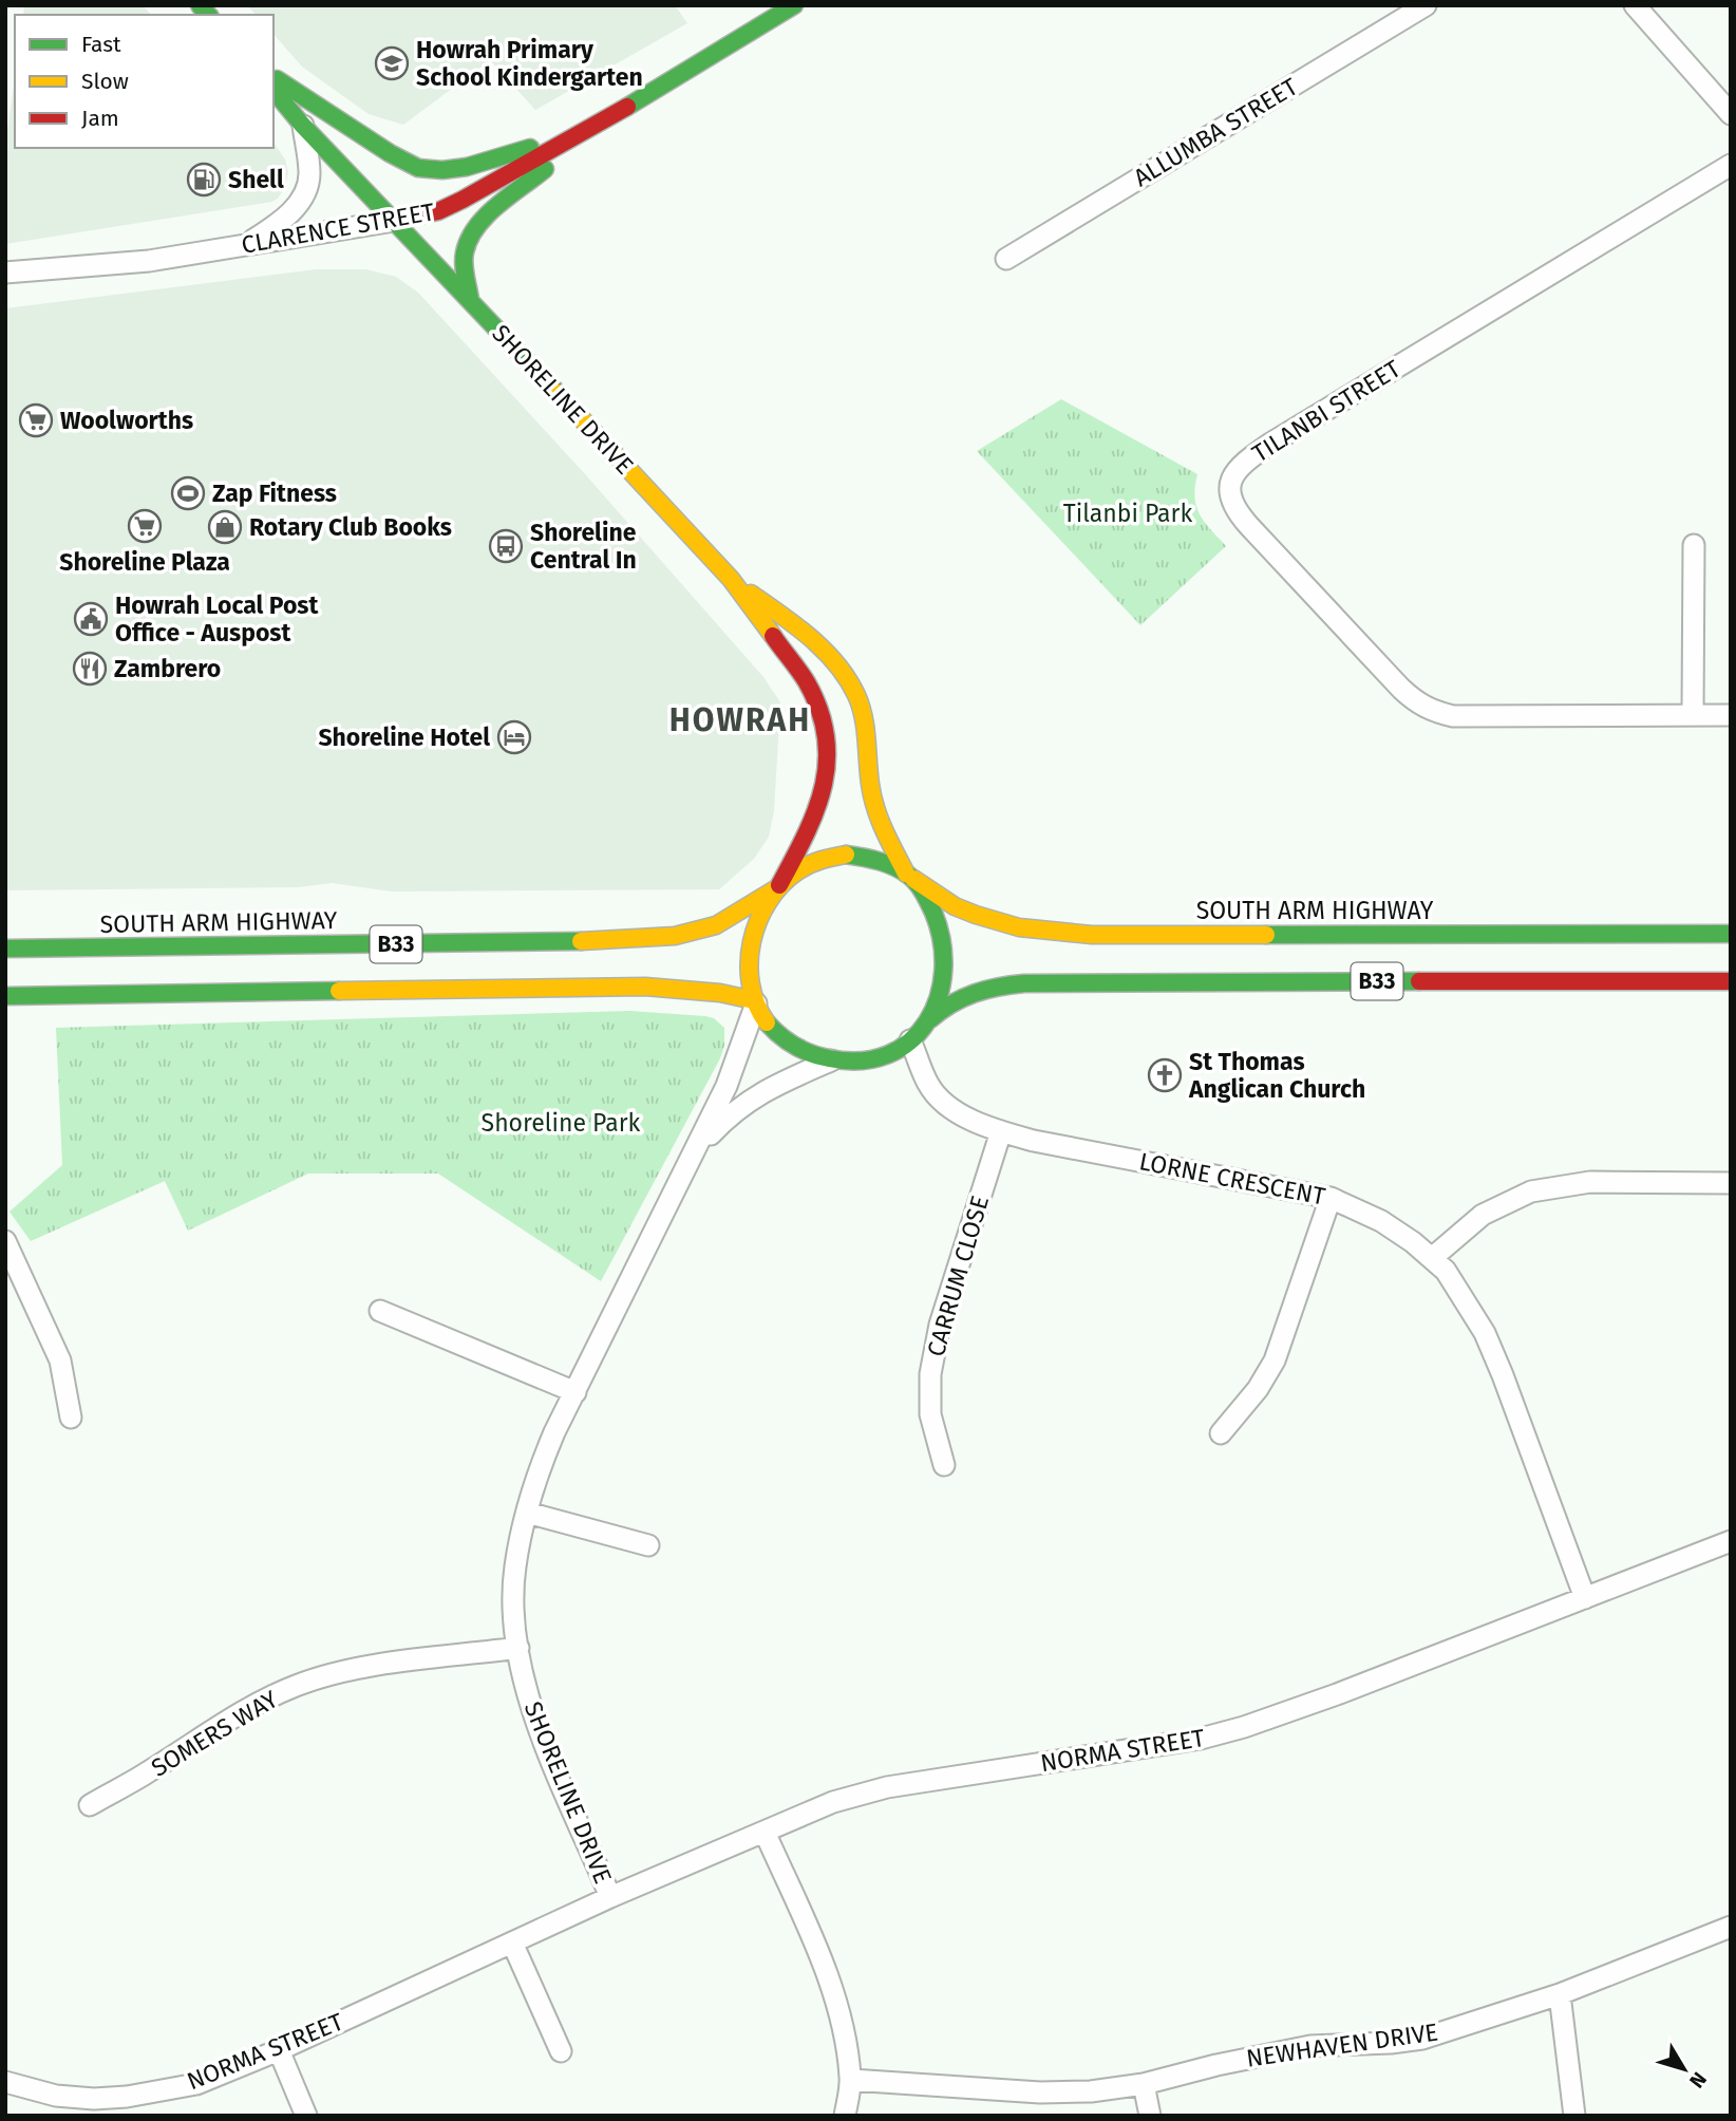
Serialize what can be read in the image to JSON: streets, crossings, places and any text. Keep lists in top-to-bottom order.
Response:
{
  "streets": {
    "main road": [
      "CLARENCE STREET",
      "SHORELINE DRIVE",
      "SOUTH ARM HIGHWAY",
      "B33"
    ],
    "street": [
      "ALLUMBA STREET",
      "TILANBI STREET",
      "LORNE CRESCENT",
      "CARRUM CLOSE",
      "SOMERS WAY",
      "NORMA STREET",
      "NEWHAVEN DRIVE"
    ]
  },
  "crossings": [
    ["CLARENCE STREET", "SHORELINE DRIVE"],
    ["SHORELINE DRIVE", "SOUTH ARM HIGHWAY"],
    ["SHORELINE DRIVE", "B33"],
    ["SHORELINE DRIVE", "LORNE CRESCENT"],
    ["SHORELINE DRIVE", "SOMERS WAY"],
    ["SHORELINE DRIVE", "NORMA STREET"],
    ["SOUTH ARM HIGHWAY", "B33"],
    ["SOUTH ARM HIGHWAY", "LORNE CRESCENT"],
    ["B33", "LORNE CRESCENT"],
    ["LORNE CRESCENT", "CARRUM CLOSE"],
    ["LORNE CRESCENT", "NORMA STREET"]
  ],
  "districts": ["HOWRAH"],
  "parks": ["Tilanbi Park", "Shoreline Park"],
  "places": {
    "school or university": ["Howrah Primary School Kindergarten"],
    "fuel station": ["Shell"],
    "supermarket": ["Woolworths", "Shoreline Plaza"],
    "sports": ["Zap Fitness"],
    "shop": ["Rotary Club Books"],
    "bus stop": ["Shoreline Central In"],
    "public building": ["Howrah Local Post Office - Auspost"],
    "restaurant": ["Zambrero"],
    "hotel": ["Shoreline Hotel"],
    "church": ["St Thomas Anglican Church"]
  },
  "legend": ["Fast", "Slow", "Jam"],
  "north": "bottom right"
}
